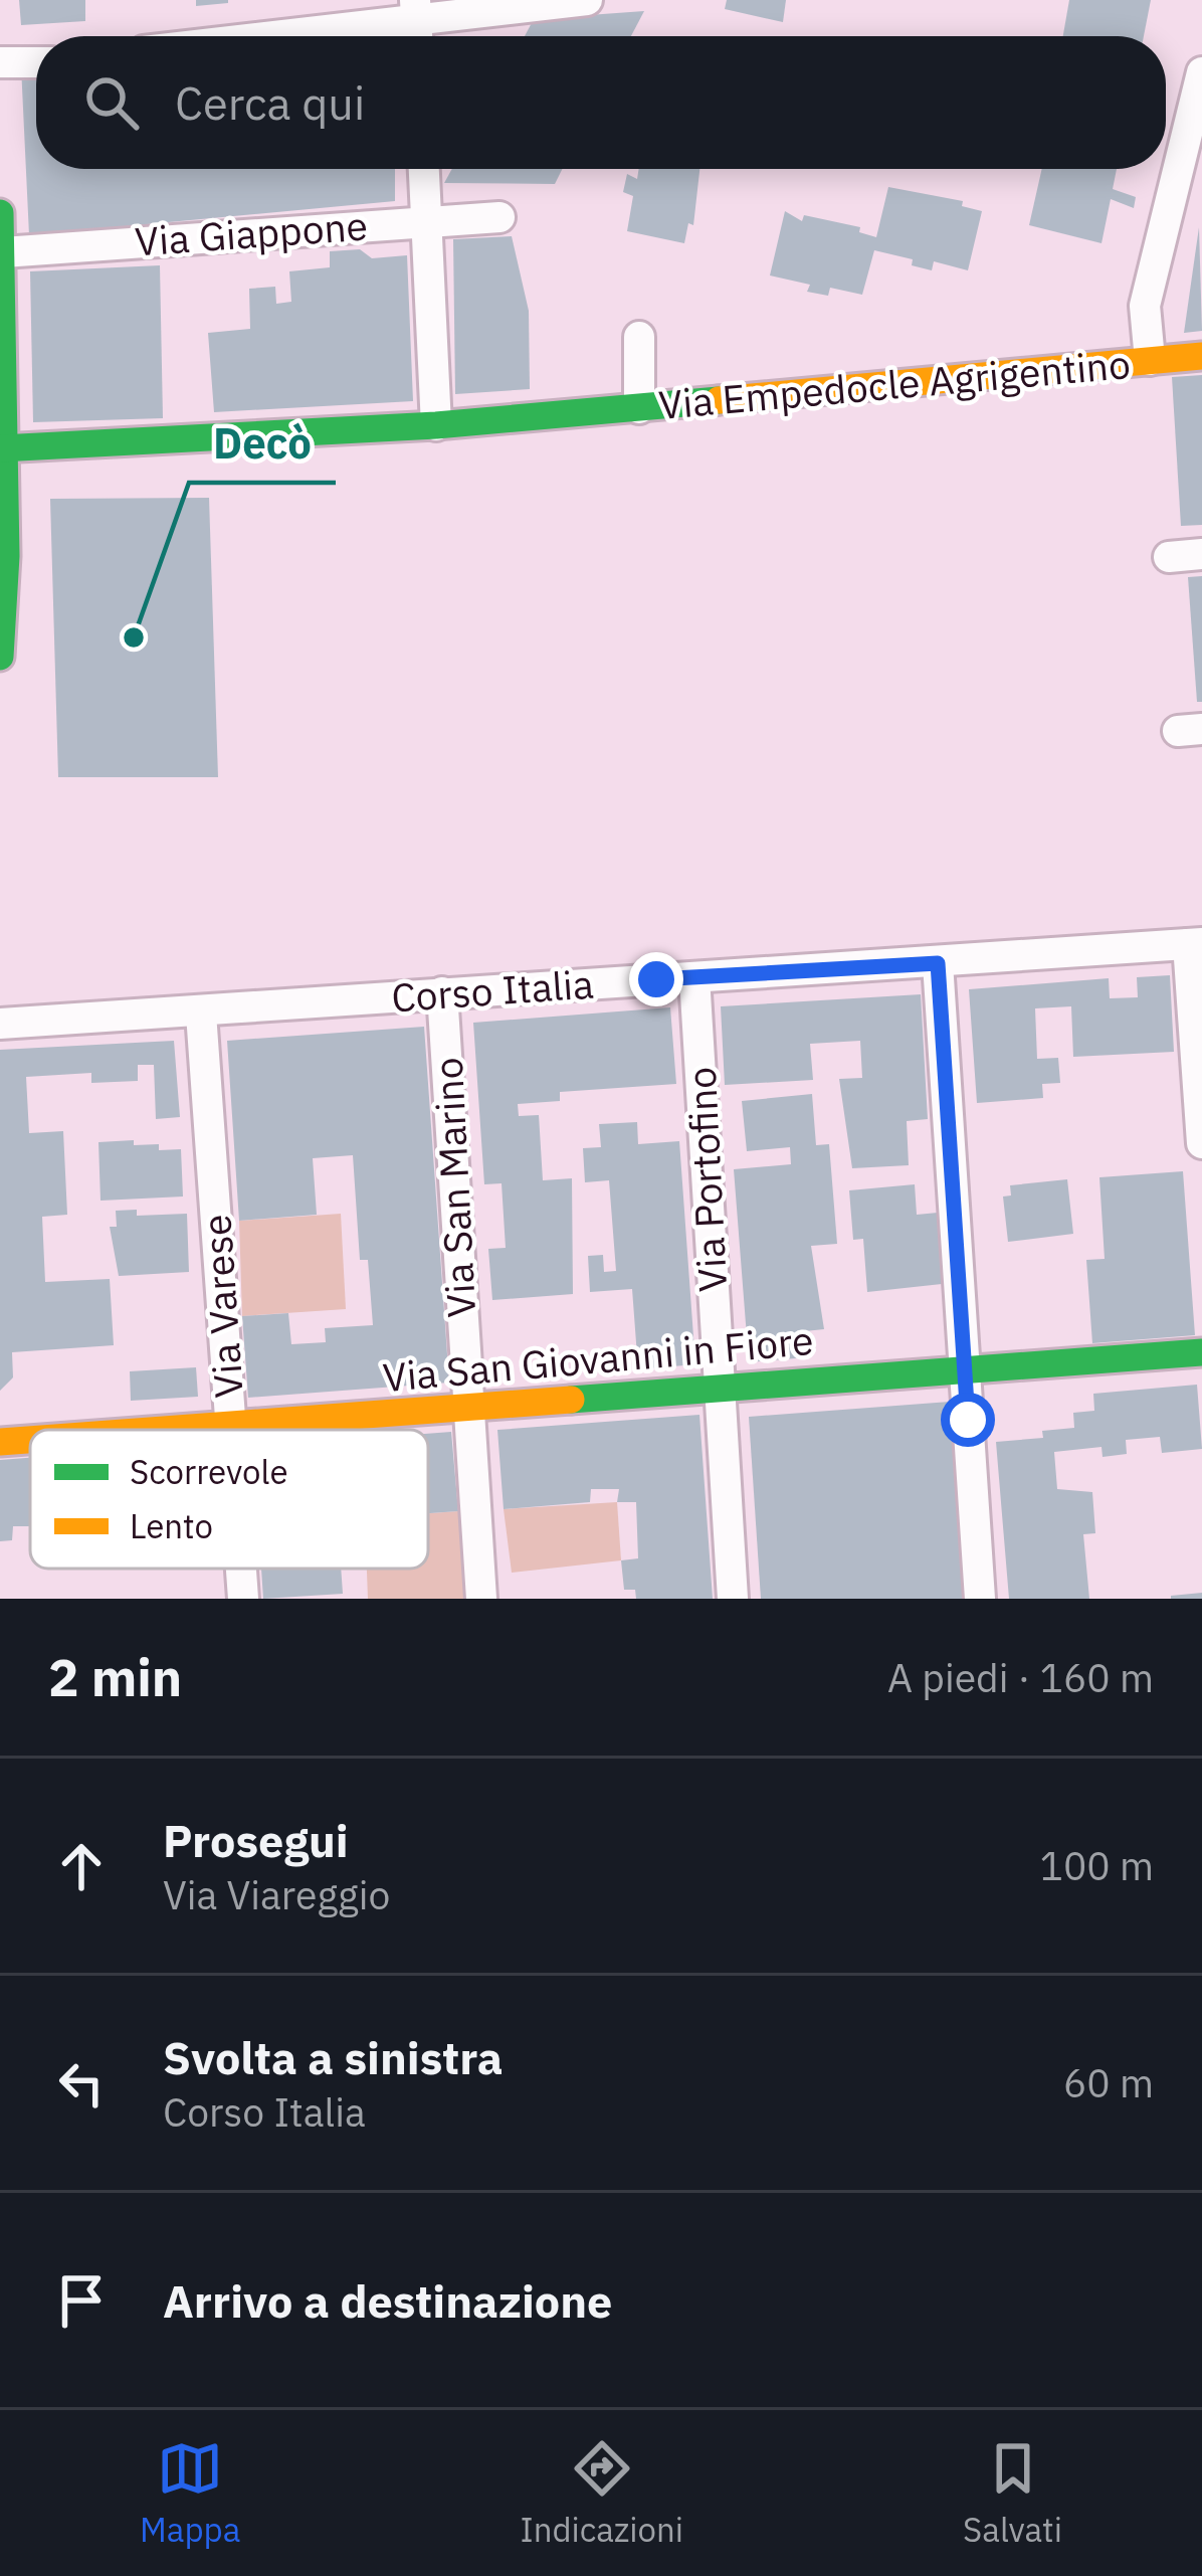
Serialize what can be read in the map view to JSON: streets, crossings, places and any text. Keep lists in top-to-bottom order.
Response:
{
  "streets": {
    "street": [
      "Via Giappone",
      "Via Empedocle Agrigentino",
      "Corso Italia",
      "Via Portofino",
      "Via San Marino",
      "Via Varese",
      "Via San Giovanni in Fiore"
    ]
  },
  "crossings": [
    ["Corso Italia", "Via Portofino"],
    ["Corso Italia", "Via San Marino"],
    ["Corso Italia", "Via Varese"],
    ["Via Portofino", "Via San Giovanni in Fiore"],
    ["Via San Marino", "Via San Giovanni in Fiore"],
    ["Via Varese", "Via San Giovanni in Fiore"]
  ],
  "places": ["Decò"],
  "legend": ["Scorrevole", "Lento"],
  "page": {
    "search": "Cerca qui",
    "heading": ["2 min", "A piedi · 160 m"],
    "list": [
      ["Prosegui", "Via Viareggio", "100 m"],
      ["Svolta a sinistra", "Corso Italia", "60 m"],
      "Arrivo a destinazione"
    ],
    "nav": ["Mappa", "Indicazioni", "Salvati"]
  }
}
